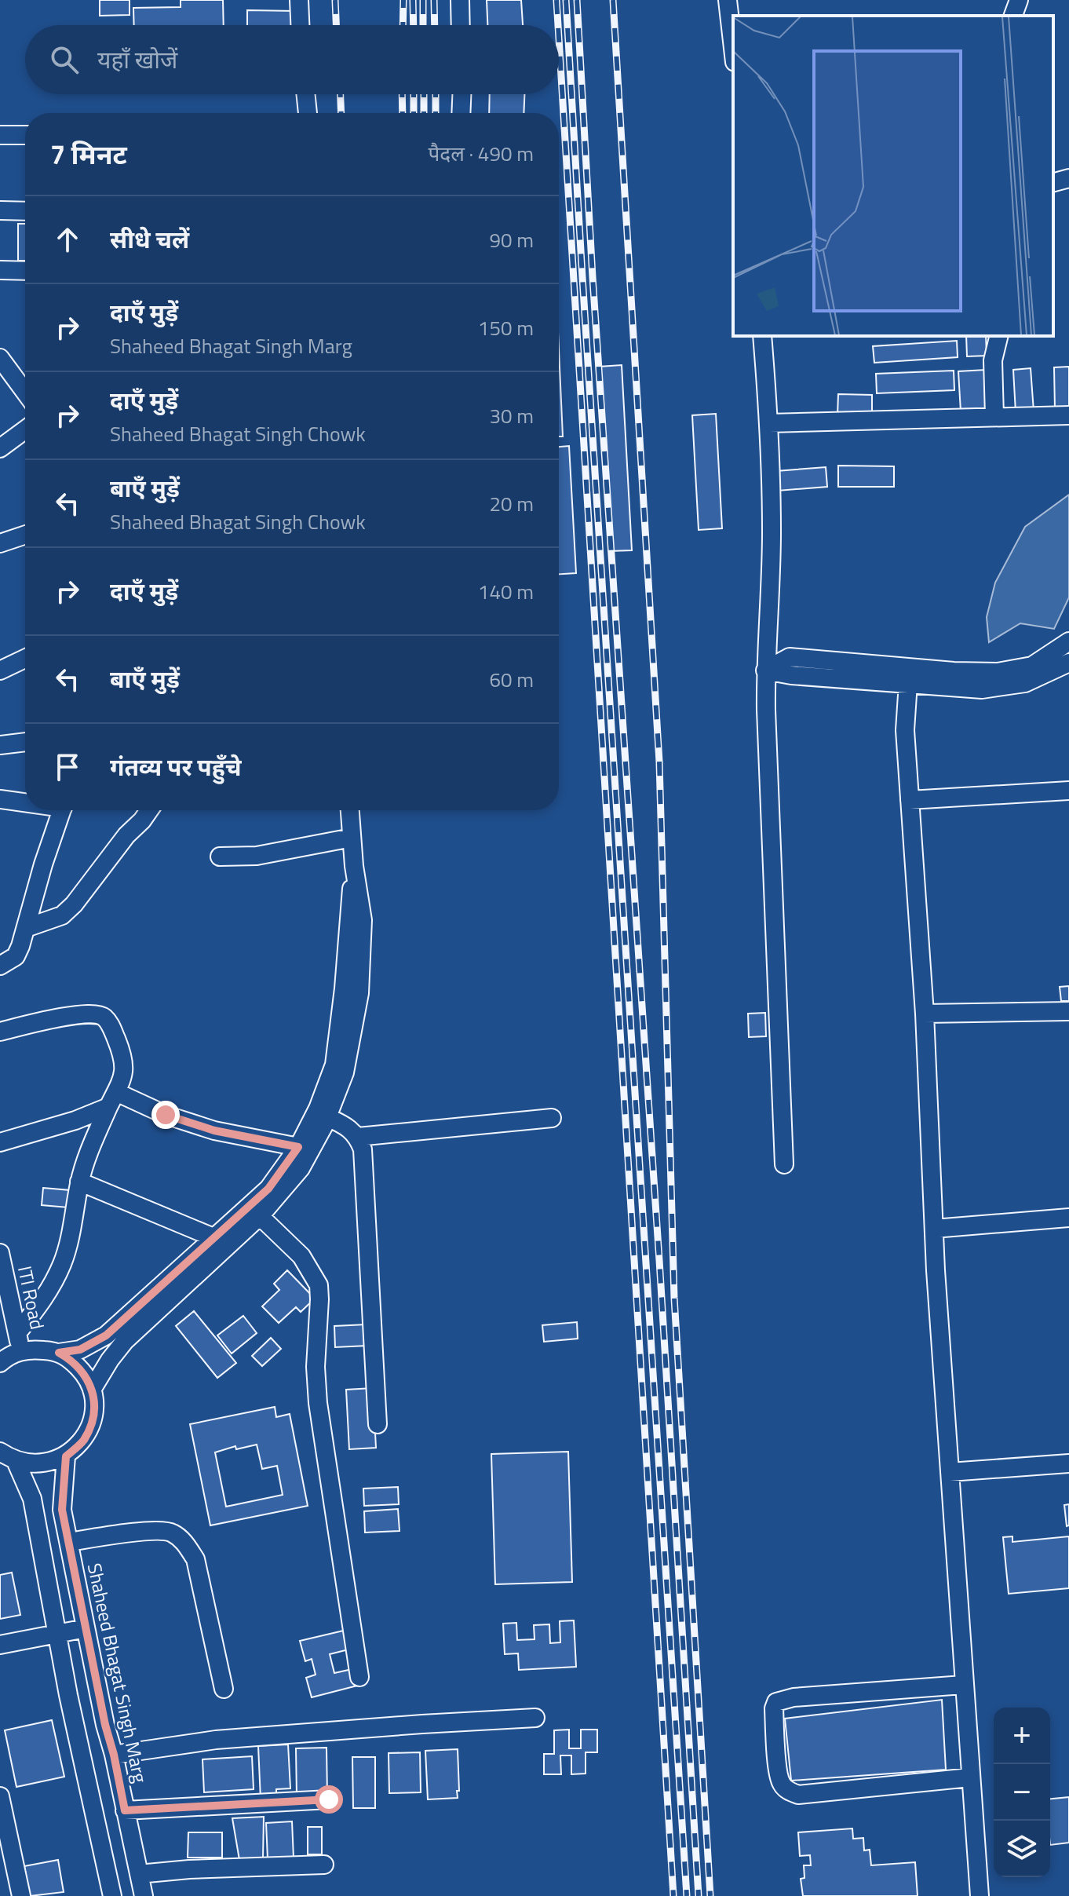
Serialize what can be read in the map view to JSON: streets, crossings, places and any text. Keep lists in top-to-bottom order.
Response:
{
  "streets": {
    "street": ["ITI Road", "Shaheed Bhagat Singh Marg"]
  },
  "page": {
    "search": "यहाँ खोजें",
    "heading": ["7 मिनट", "पैदल · 490 m"],
    "list": [
      ["सीधे चलें", "90 m"],
      ["दाएँ मुड़ें", "Shaheed Bhagat Singh Marg", "150 m"],
      ["दाएँ मुड़ें", "Shaheed Bhagat Singh Chowk", "30 m"],
      ["बाएँ मुड़ें", "Shaheed Bhagat Singh Chowk", "20 m"],
      ["दाएँ मुड़ें", "140 m"],
      ["बाएँ मुड़ें", "60 m"],
      "गंतव्य पर पहुँचे"
    ],
    "map_buttons": ["+", "−"]
  }
}
